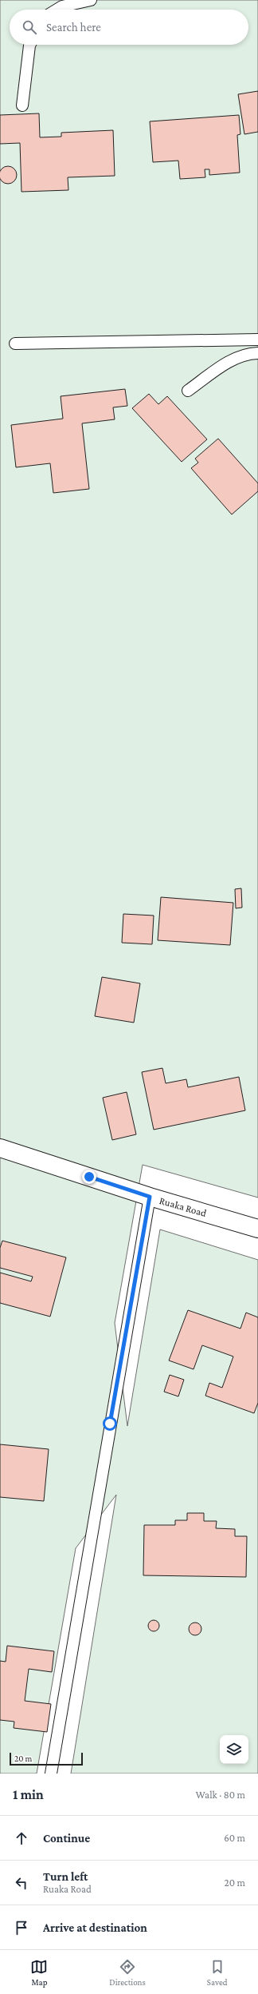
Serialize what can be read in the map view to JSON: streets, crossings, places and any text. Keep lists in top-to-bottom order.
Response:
{
  "streets": {
    "street": ["Ruaka Road"]
  },
  "scale_bar": "20 m",
  "page": {
    "search": "Search here",
    "scale": "20 m",
    "heading": ["1 min", "Walk · 80 m"],
    "list": [
      ["Continue", "60 m"],
      ["Turn left", "Ruaka Road", "20 m"],
      "Arrive at destination"
    ],
    "nav": ["Map", "Directions", "Saved"]
  }
}
